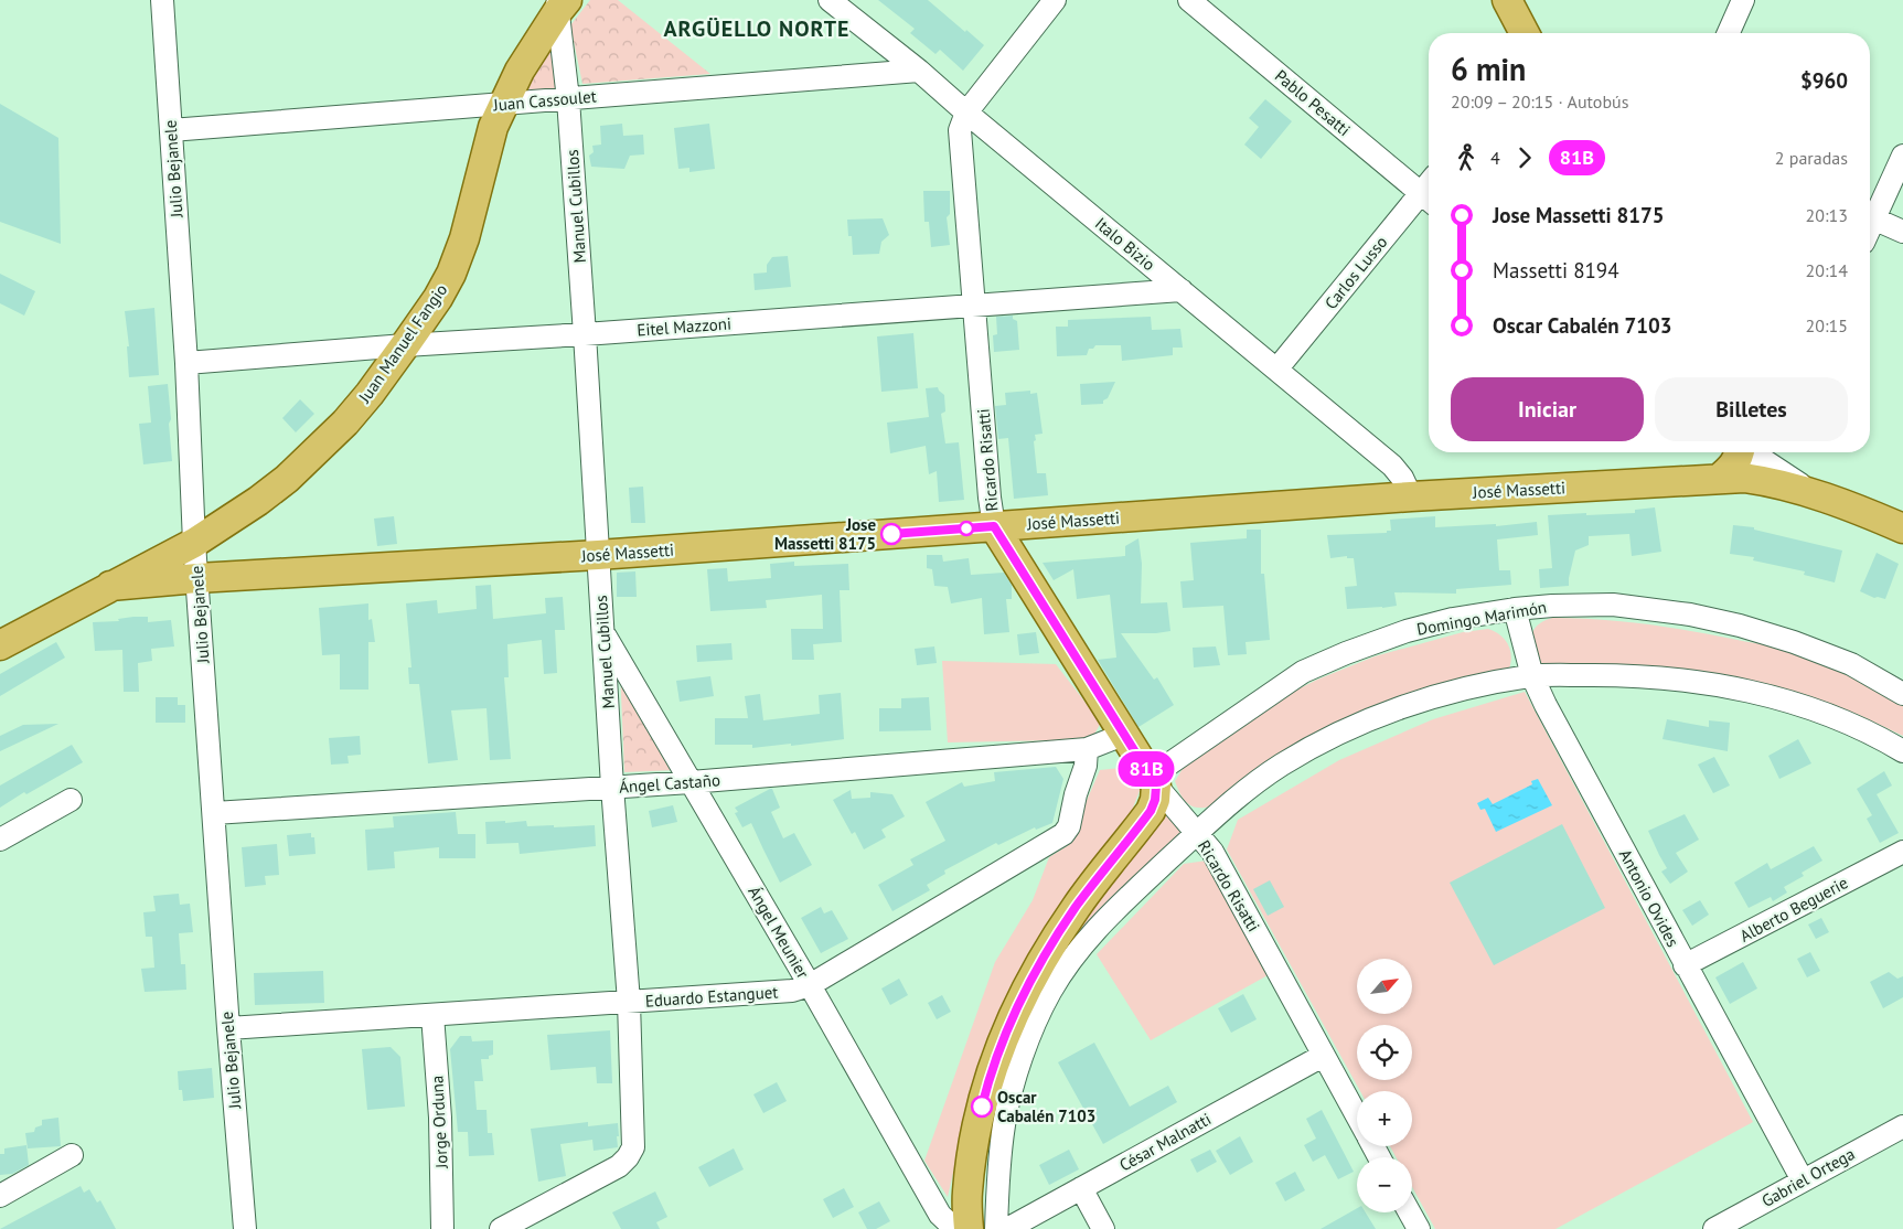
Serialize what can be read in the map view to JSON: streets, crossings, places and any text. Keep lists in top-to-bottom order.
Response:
{
  "streets": {
    "main road": ["Juan Manuel Fangio", "Ricardo Risatti", "José Massetti"],
    "street": [
      "Juan Cassoulet",
      "Pablo Pesatti",
      "Julio Bejanele",
      "Manuel Cubillos",
      "Italo Bizio",
      "Carlos Lusso",
      "Eitel Mazzoni",
      "Domingo Marimón",
      "Ángel Castaño",
      "Antonio Ovides",
      "Alberto Beguerie",
      "Ángel Meunier",
      "Eduardo Estanguet",
      "Jorge Orduna",
      "César Malnatti",
      "Gabriel Ortega"
    ]
  },
  "crossings": [
    ["Juan Cassoulet", "Julio Bejanele"],
    ["Juan Cassoulet", "Manuel Cubillos"],
    ["Juan Cassoulet", "Italo Bizio"],
    ["Juan Cassoulet", "Juan Manuel Fangio"],
    ["Pablo Pesatti", "Carlos Lusso"],
    ["Julio Bejanele", "Eitel Mazzoni"],
    ["Julio Bejanele", "Juan Manuel Fangio"],
    ["Julio Bejanele", "José Massetti"],
    ["Julio Bejanele", "Ángel Castaño"],
    ["Julio Bejanele", "Eduardo Estanguet"],
    ["Manuel Cubillos", "Eitel Mazzoni"],
    ["Manuel Cubillos", "Juan Manuel Fangio"],
    ["Manuel Cubillos", "José Massetti"],
    ["Manuel Cubillos", "Ángel Castaño"],
    ["Manuel Cubillos", "Ángel Meunier"],
    ["Manuel Cubillos", "Eduardo Estanguet"],
    ["Italo Bizio", "Carlos Lusso"],
    ["Italo Bizio", "Eitel Mazzoni"],
    ["Italo Bizio", "Ricardo Risatti"],
    ["Italo Bizio", "José Massetti"],
    ["Eitel Mazzoni", "Juan Manuel Fangio"],
    ["Eitel Mazzoni", "Ricardo Risatti"],
    ["Juan Manuel Fangio", "José Massetti"],
    ["Ricardo Risatti", "José Massetti"],
    ["Ricardo Risatti", "Domingo Marimón"],
    ["Ricardo Risatti", "Ángel Castaño"],
    ["Ricardo Risatti", "César Malnatti"],
    ["Domingo Marimón", "Antonio Ovides"],
    ["Ángel Castaño", "Ángel Meunier"],
    ["Ángel Castaño", "Eduardo Estanguet"],
    ["Antonio Ovides", "Alberto Beguerie"],
    ["Antonio Ovides", "Gabriel Ortega"],
    ["Ángel Meunier", "Eduardo Estanguet"],
    ["Eduardo Estanguet", "Jorge Orduna"]
  ],
  "districts": ["ARGÜELLO NORTE"],
  "places": ["Jose Massetti 8175", "Oscar Cabalén 7103"],
  "lines": ["bus line 81B"],
  "north": "top right",
  "page": {
    "on_map": "81B",
    "heading": ["6 min", "20:09 – 20:15 · Autobús", "$960"],
    "legs": ["4", "81B", "2 paradas"],
    "list": [
      {
        "name": "Jose Massetti 8175",
        "value": "20:13"
      },
      {
        "name": "Massetti 8194",
        "value": "20:14"
      },
      {
        "name": "Oscar Cabalén 7103",
        "value": "20:15"
      }
    ],
    "buttons": ["Iniciar", "Billetes"],
    "map_buttons": ["+", "−"]
  }
}
